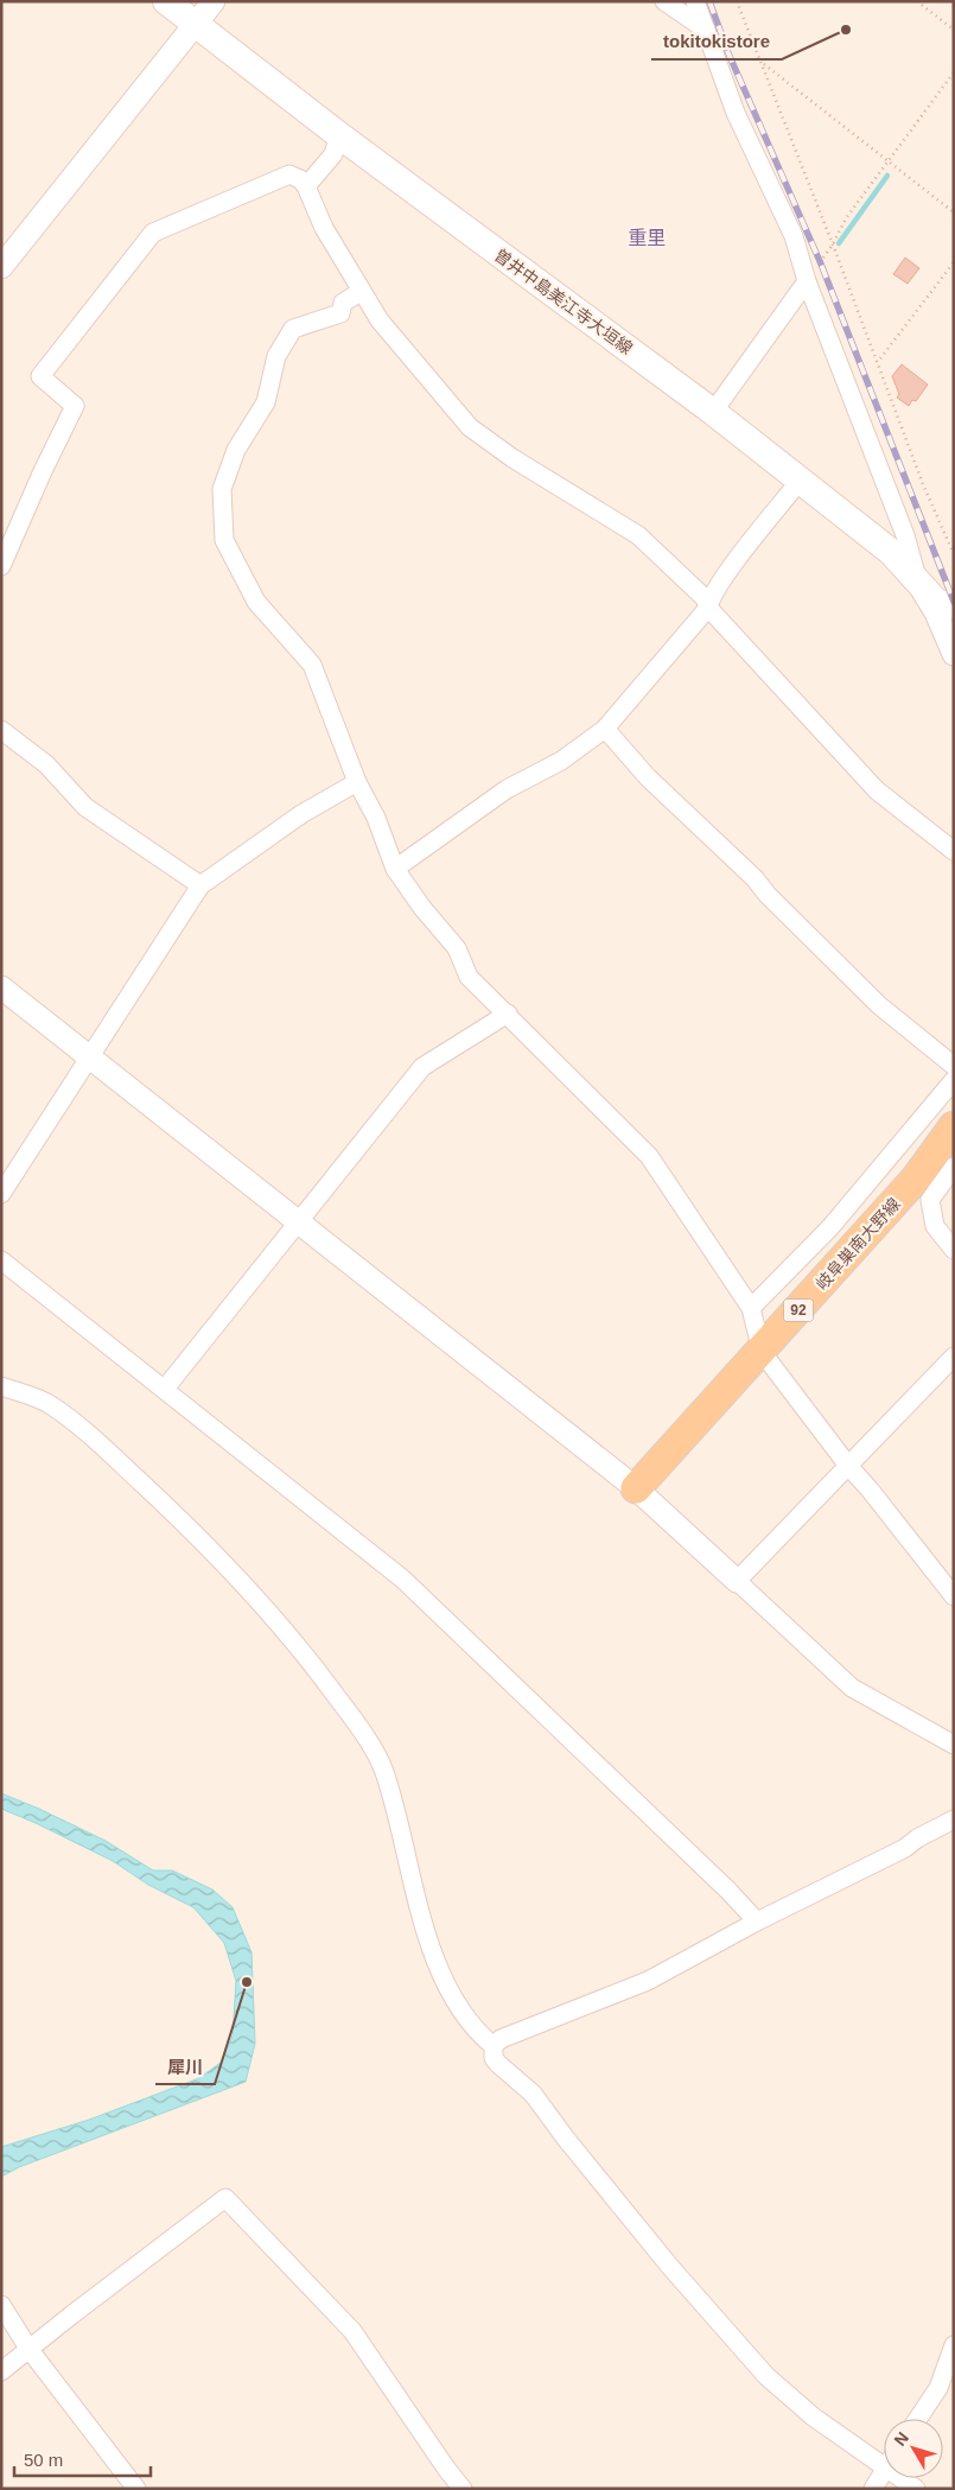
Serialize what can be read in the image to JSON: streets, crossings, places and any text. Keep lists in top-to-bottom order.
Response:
{
  "streets": {
    "main road": ["曽井中島美江寺大垣線", "岐阜巣南大野線", "92"]
  },
  "districts": ["重里"],
  "places": ["tokitokistore", "犀川"],
  "scale_bar": "50 m",
  "north": "top left"
}
